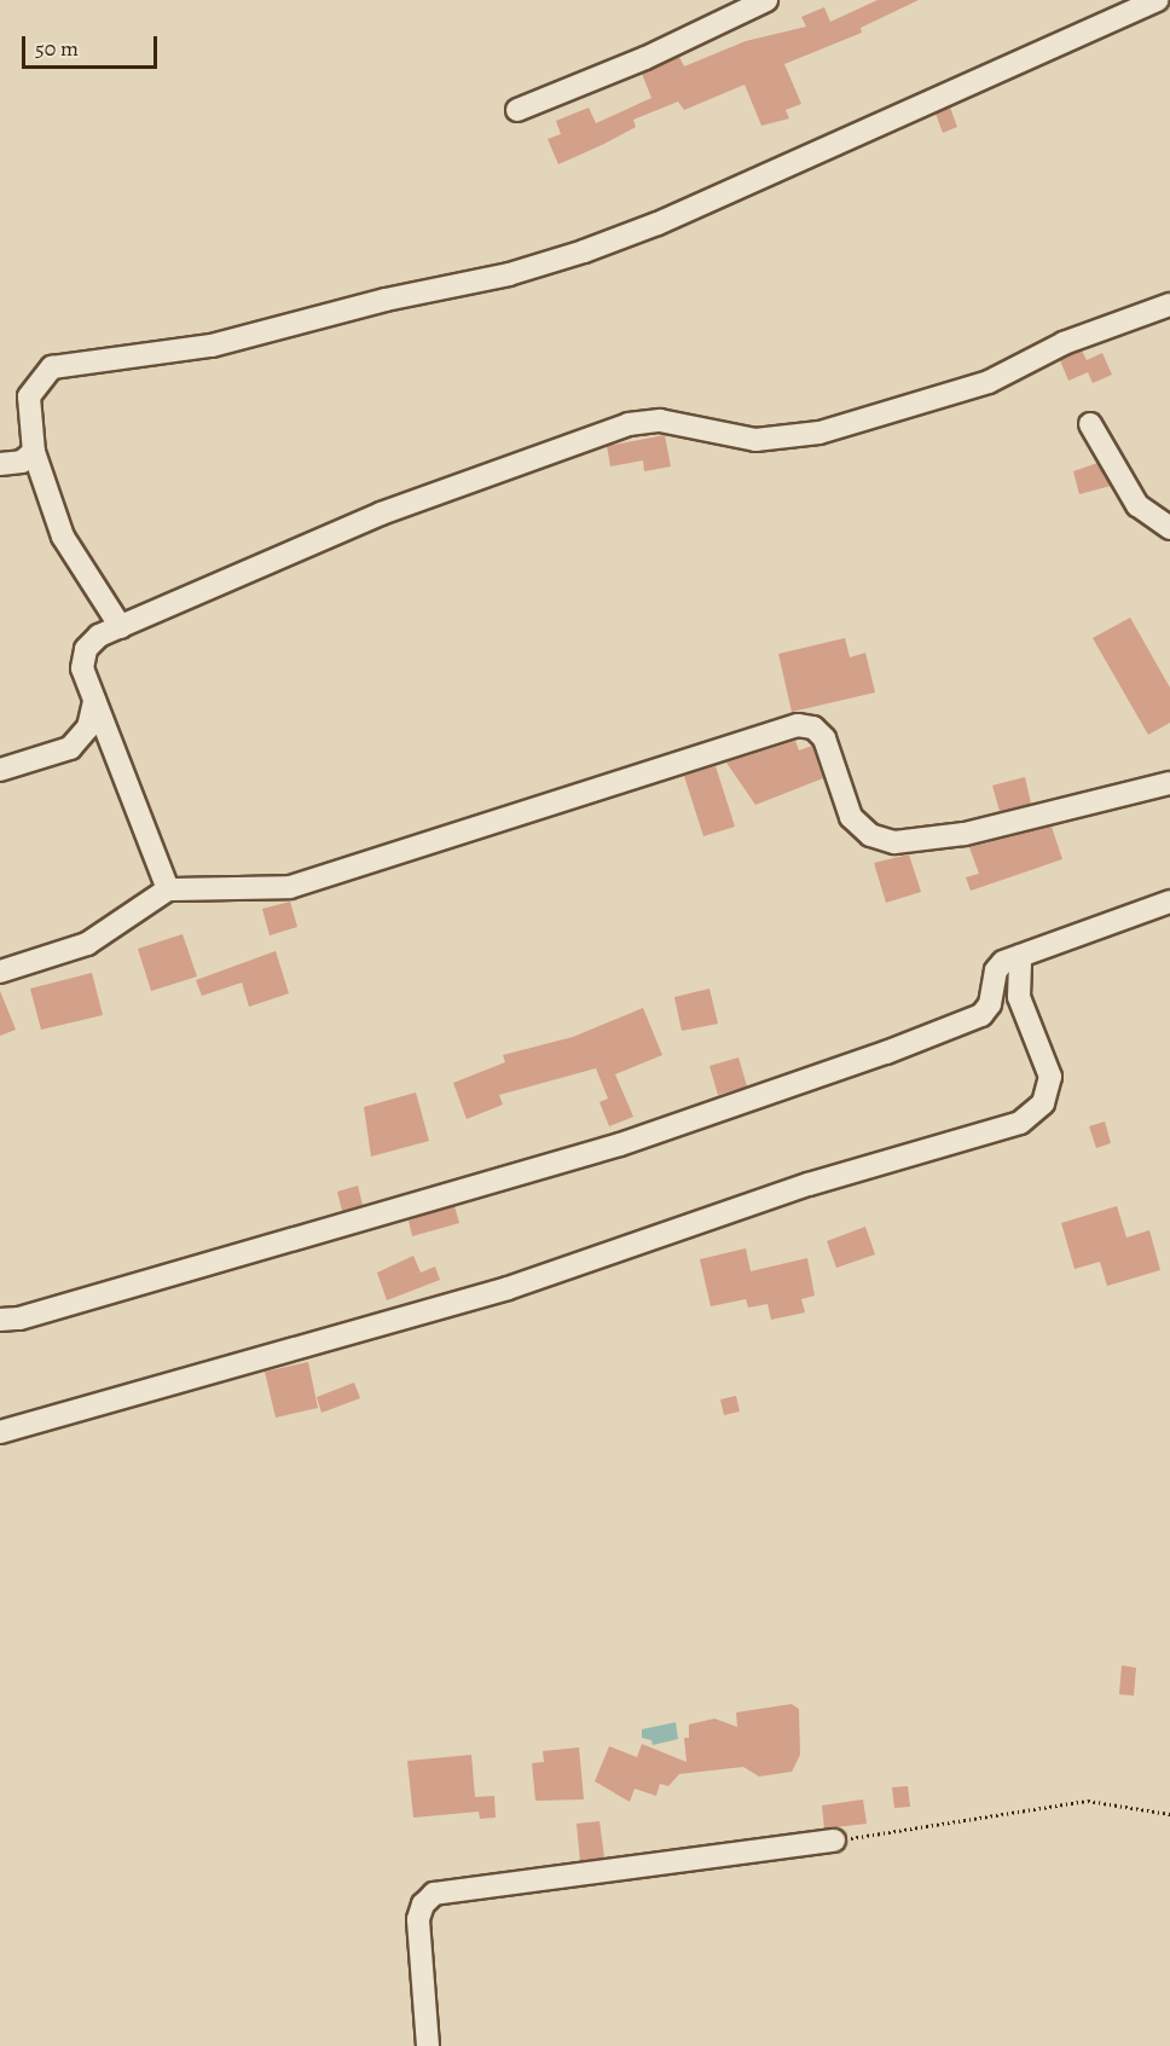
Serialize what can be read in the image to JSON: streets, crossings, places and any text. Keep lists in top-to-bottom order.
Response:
{
  "scale_bar": "50 m"
}
